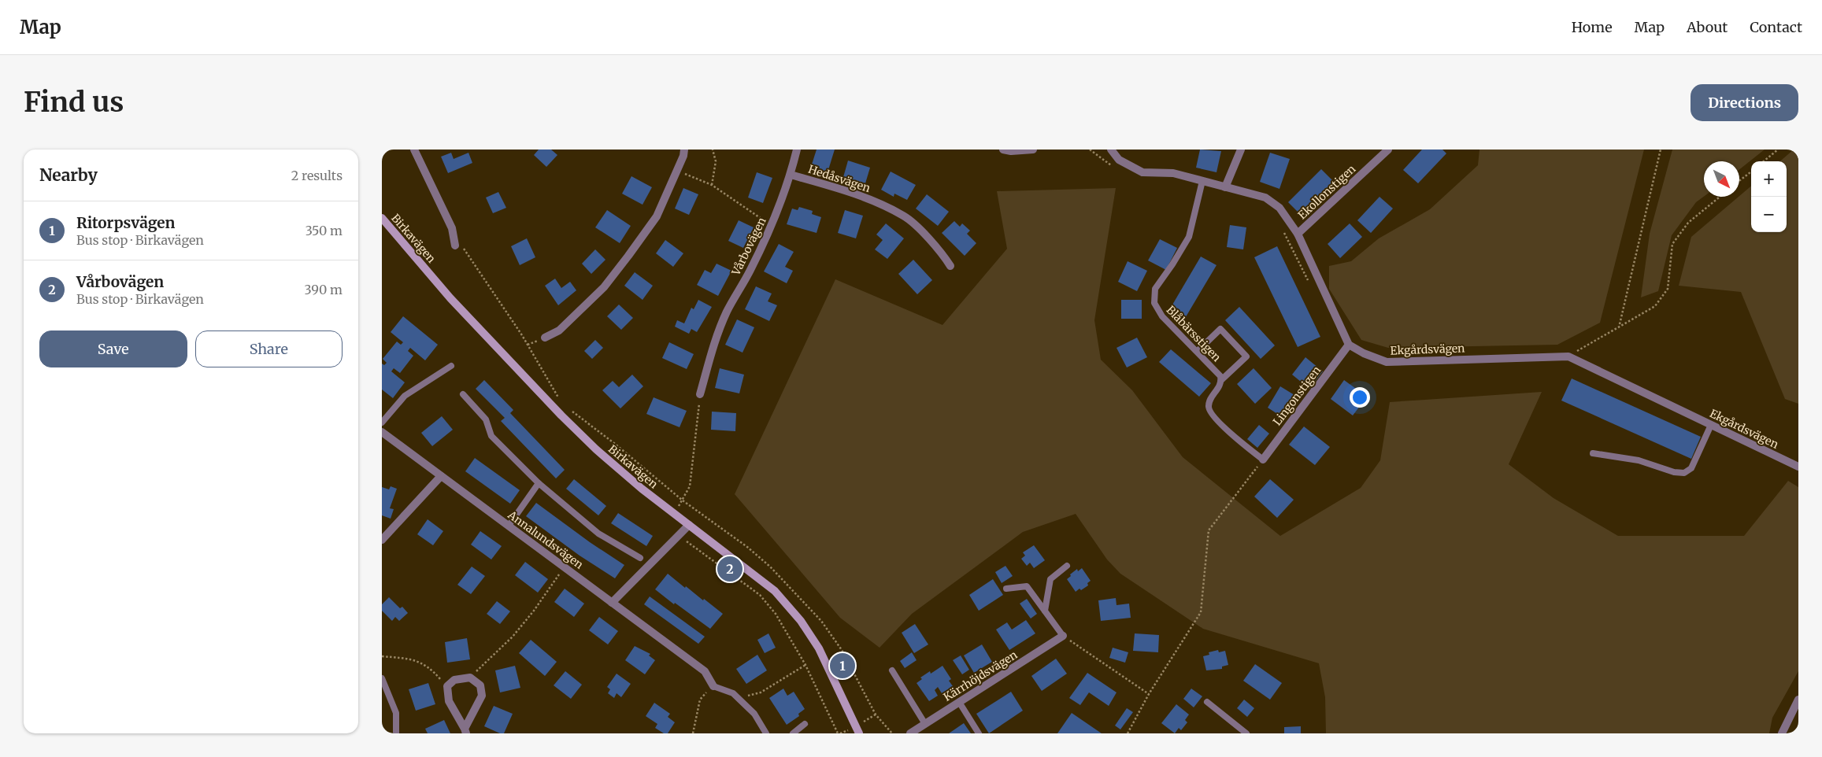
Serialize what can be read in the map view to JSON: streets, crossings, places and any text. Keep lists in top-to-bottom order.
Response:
{
  "streets": {
    "street": [
      "Hedåsvägen",
      "Ekollonstigen",
      "Birkavägen",
      "Vårbovägen",
      "Ekgårdsvägen",
      "Lingonstigen",
      "Annalundsvägen",
      "Kärrhöjdsvägen"
    ],
    "lane": ["Blåbärsstigen"]
  },
  "crossings": [
    ["Hedåsvägen", "Vårbovägen"],
    ["Ekgårdsvägen", "Lingonstigen"]
  ],
  "north": "bottom right",
  "page": {
    "header": "Map",
    "nav": [
      "Home",
      "Map",
      "About",
      "Contact"
    ],
    "buttons": [
      "Directions",
      ["Save", "Share"]
    ],
    "title": "Find us",
    "heading": ["Nearby", "2 results"],
    "map_buttons": ["+", "−"],
    "list": [
      {
        "mark": "1",
        "name": "Ritorpsvägen",
        "note": "Bus stop · Birkavägen",
        "value": "350 m"
      },
      {
        "mark": "2",
        "name": "Vårbovägen",
        "note": "Bus stop · Birkavägen",
        "value": "390 m"
      }
    ],
    "pins": ["2", "1"]
  }
}
